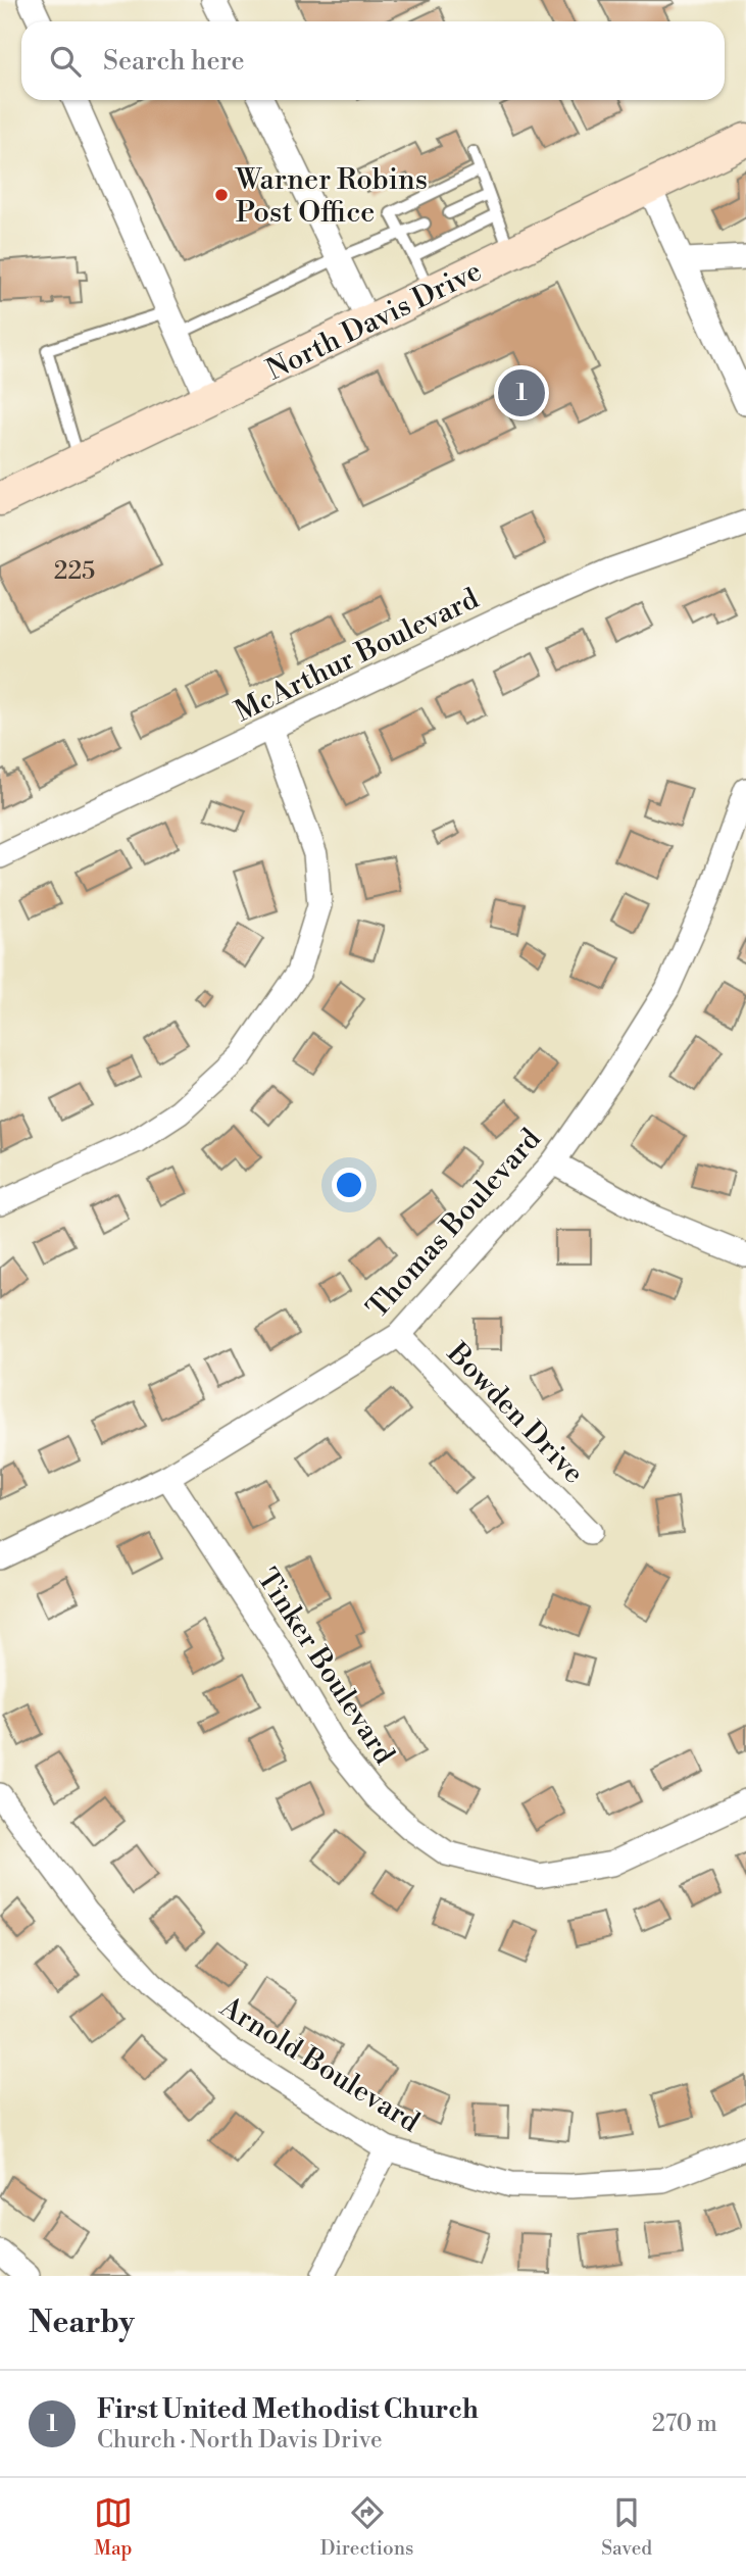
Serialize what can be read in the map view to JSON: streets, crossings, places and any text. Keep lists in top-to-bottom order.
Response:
{
  "streets": {
    "main road": ["North Davis Drive"],
    "street": [
      "McArthur Boulevard",
      "Thomas Boulevard",
      "Bowden Drive",
      "Tinker Boulevard",
      "Arnold Boulevard"
    ]
  },
  "crossings": [
    ["Thomas Boulevard", "Bowden Drive"],
    ["Thomas Boulevard", "Tinker Boulevard"]
  ],
  "places": ["Warner Robins Post Office"],
  "house_numbers": ["225"],
  "page": {
    "search": "Search here",
    "pins": "1",
    "heading": "Nearby",
    "list": [
      {
        "mark": "1",
        "name": "First United Methodist Church",
        "note": "Church · North Davis Drive",
        "value": "270 m"
      }
    ],
    "nav": ["Map", "Directions", "Saved"]
  }
}
